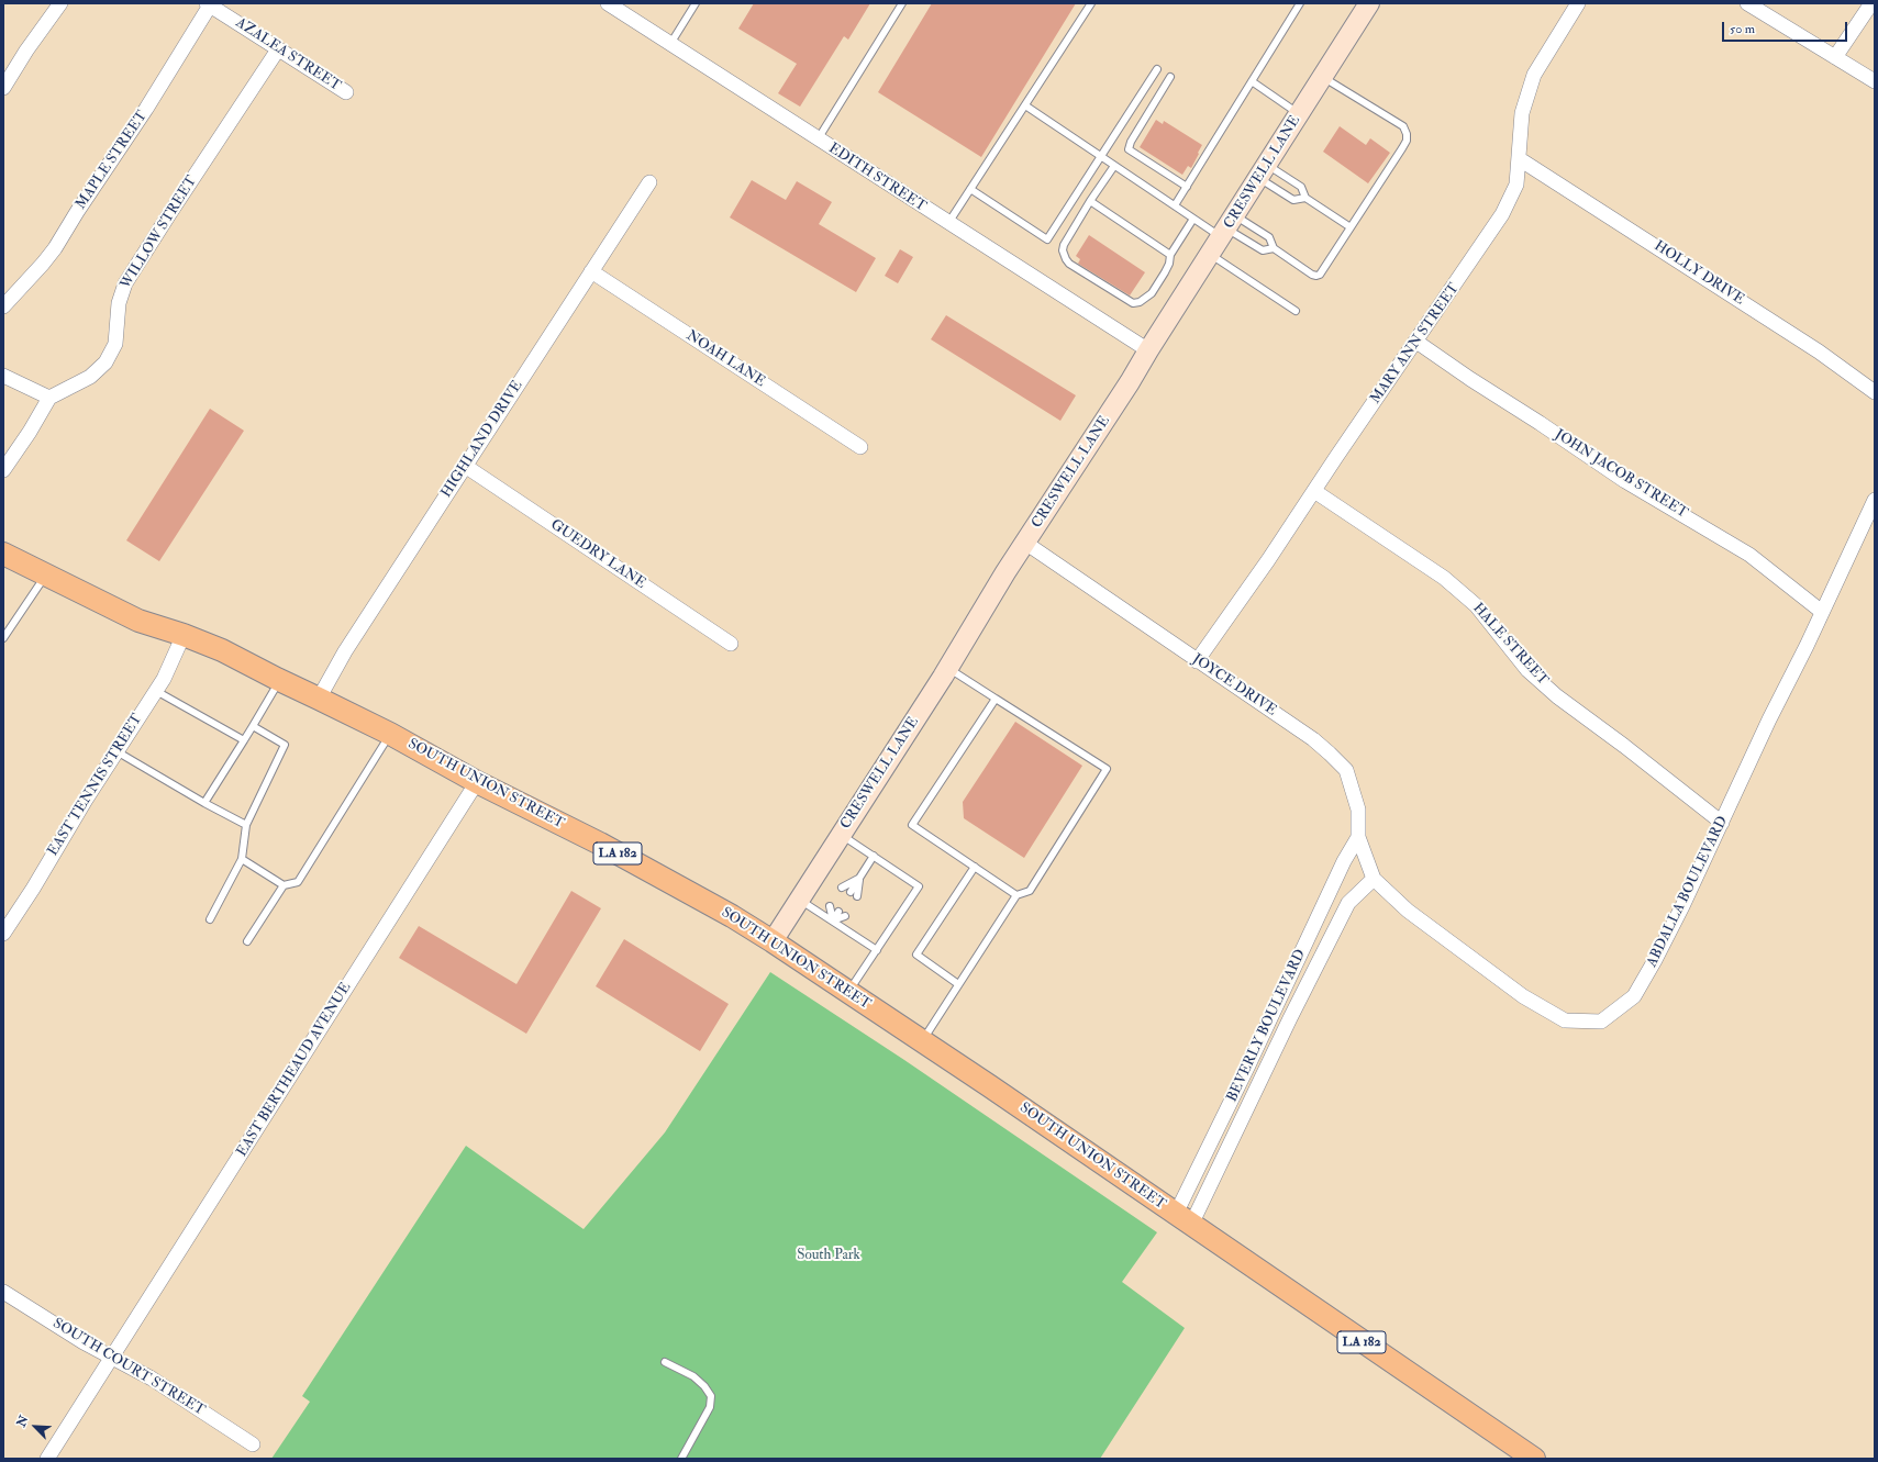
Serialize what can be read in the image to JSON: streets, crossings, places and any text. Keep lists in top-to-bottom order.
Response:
{
  "streets": {
    "main road": ["CRESWELL LANE", "SOUTH UNION STREET", "LA 182"],
    "street": [
      "AZALEA STREET",
      "MAPLE STREET",
      "EDITH STREET",
      "WILLOW STREET",
      "HOLLY DRIVE",
      "MARY ANN STREET",
      "NOAH LANE",
      "HIGHLAND DRIVE",
      "JOHN JACOB STREET",
      "GUEDRY LANE",
      "HALE STREET",
      "JOYCE DRIVE",
      "EAST TENNIS STREET",
      "ABDALLA BOULEVARD",
      "BEVERLY BOULEVARD",
      "EAST BERTHEAUD AVENUE",
      "SOUTH COURT STREET"
    ]
  },
  "crossings": [
    ["AZALEA STREET", "MAPLE STREET"],
    ["AZALEA STREET", "WILLOW STREET"],
    ["CRESWELL LANE", "EDITH STREET"],
    ["CRESWELL LANE", "JOYCE DRIVE"],
    ["CRESWELL LANE", "SOUTH UNION STREET"],
    ["HOLLY DRIVE", "MARY ANN STREET"],
    ["MARY ANN STREET", "JOHN JACOB STREET"],
    ["MARY ANN STREET", "HALE STREET"],
    ["MARY ANN STREET", "JOYCE DRIVE"],
    ["NOAH LANE", "HIGHLAND DRIVE"],
    ["HIGHLAND DRIVE", "GUEDRY LANE"],
    ["HIGHLAND DRIVE", "SOUTH UNION STREET"],
    ["JOHN JACOB STREET", "ABDALLA BOULEVARD"],
    ["HALE STREET", "ABDALLA BOULEVARD"],
    ["JOYCE DRIVE", "ABDALLA BOULEVARD"],
    ["JOYCE DRIVE", "BEVERLY BOULEVARD"],
    ["SOUTH UNION STREET", "EAST TENNIS STREET"],
    ["SOUTH UNION STREET", "BEVERLY BOULEVARD"],
    ["SOUTH UNION STREET", "EAST BERTHEAUD AVENUE"],
    ["ABDALLA BOULEVARD", "BEVERLY BOULEVARD"],
    ["EAST BERTHEAUD AVENUE", "SOUTH COURT STREET"]
  ],
  "parks": ["South Park"],
  "scale_bar": "50 m",
  "north": "top left"
}
